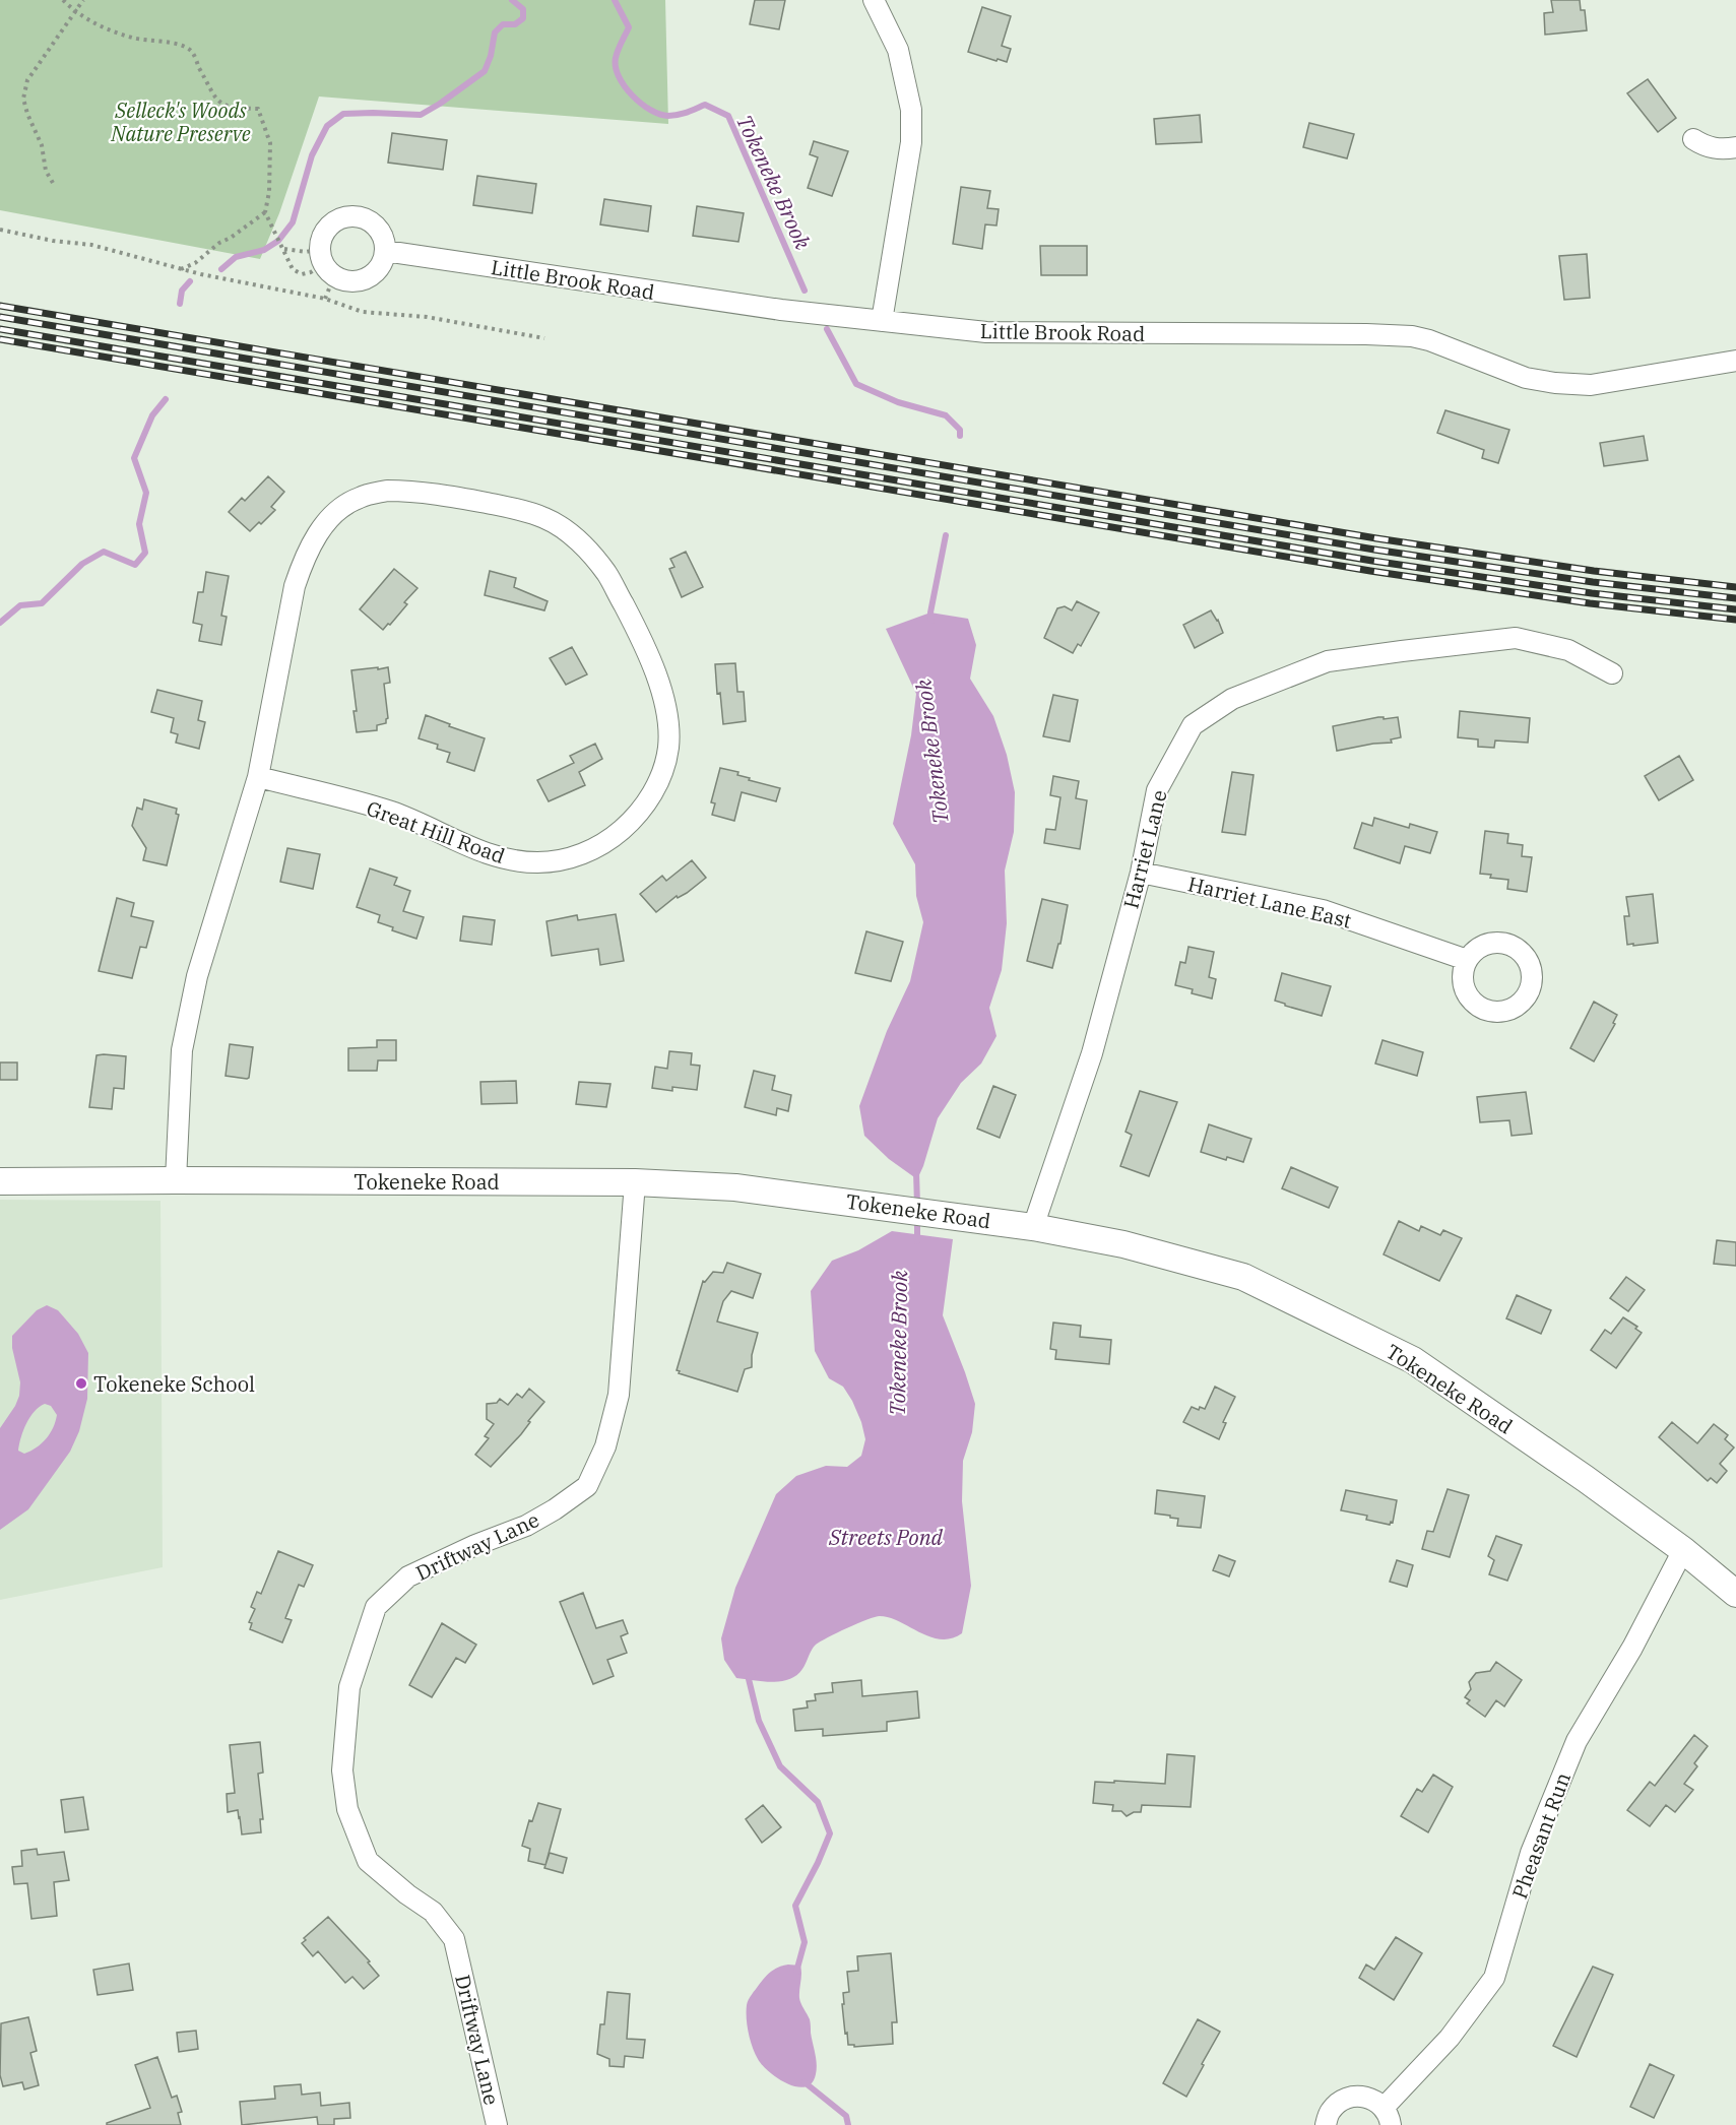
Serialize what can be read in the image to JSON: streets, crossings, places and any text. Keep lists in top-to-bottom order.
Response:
{
  "streets": {
    "main road": ["Tokeneke Road"],
    "street": [
      "Little Brook Road",
      "Great Hill Road",
      "Harriet Lane",
      "Harriet Lane East",
      "Driftway Lane",
      "Pheasant Run"
    ]
  },
  "crossings": [
    ["Great Hill Road", "Tokeneke Road"],
    ["Harriet Lane", "Harriet Lane East"],
    ["Harriet Lane", "Tokeneke Road"],
    ["Tokeneke Road", "Driftway Lane"],
    ["Tokeneke Road", "Pheasant Run"]
  ],
  "water": ["Tokeneke Brook", "Streets Pond"],
  "parks": ["Selleck's Woods Nature Preserve"],
  "places": ["Tokeneke School"]
}
